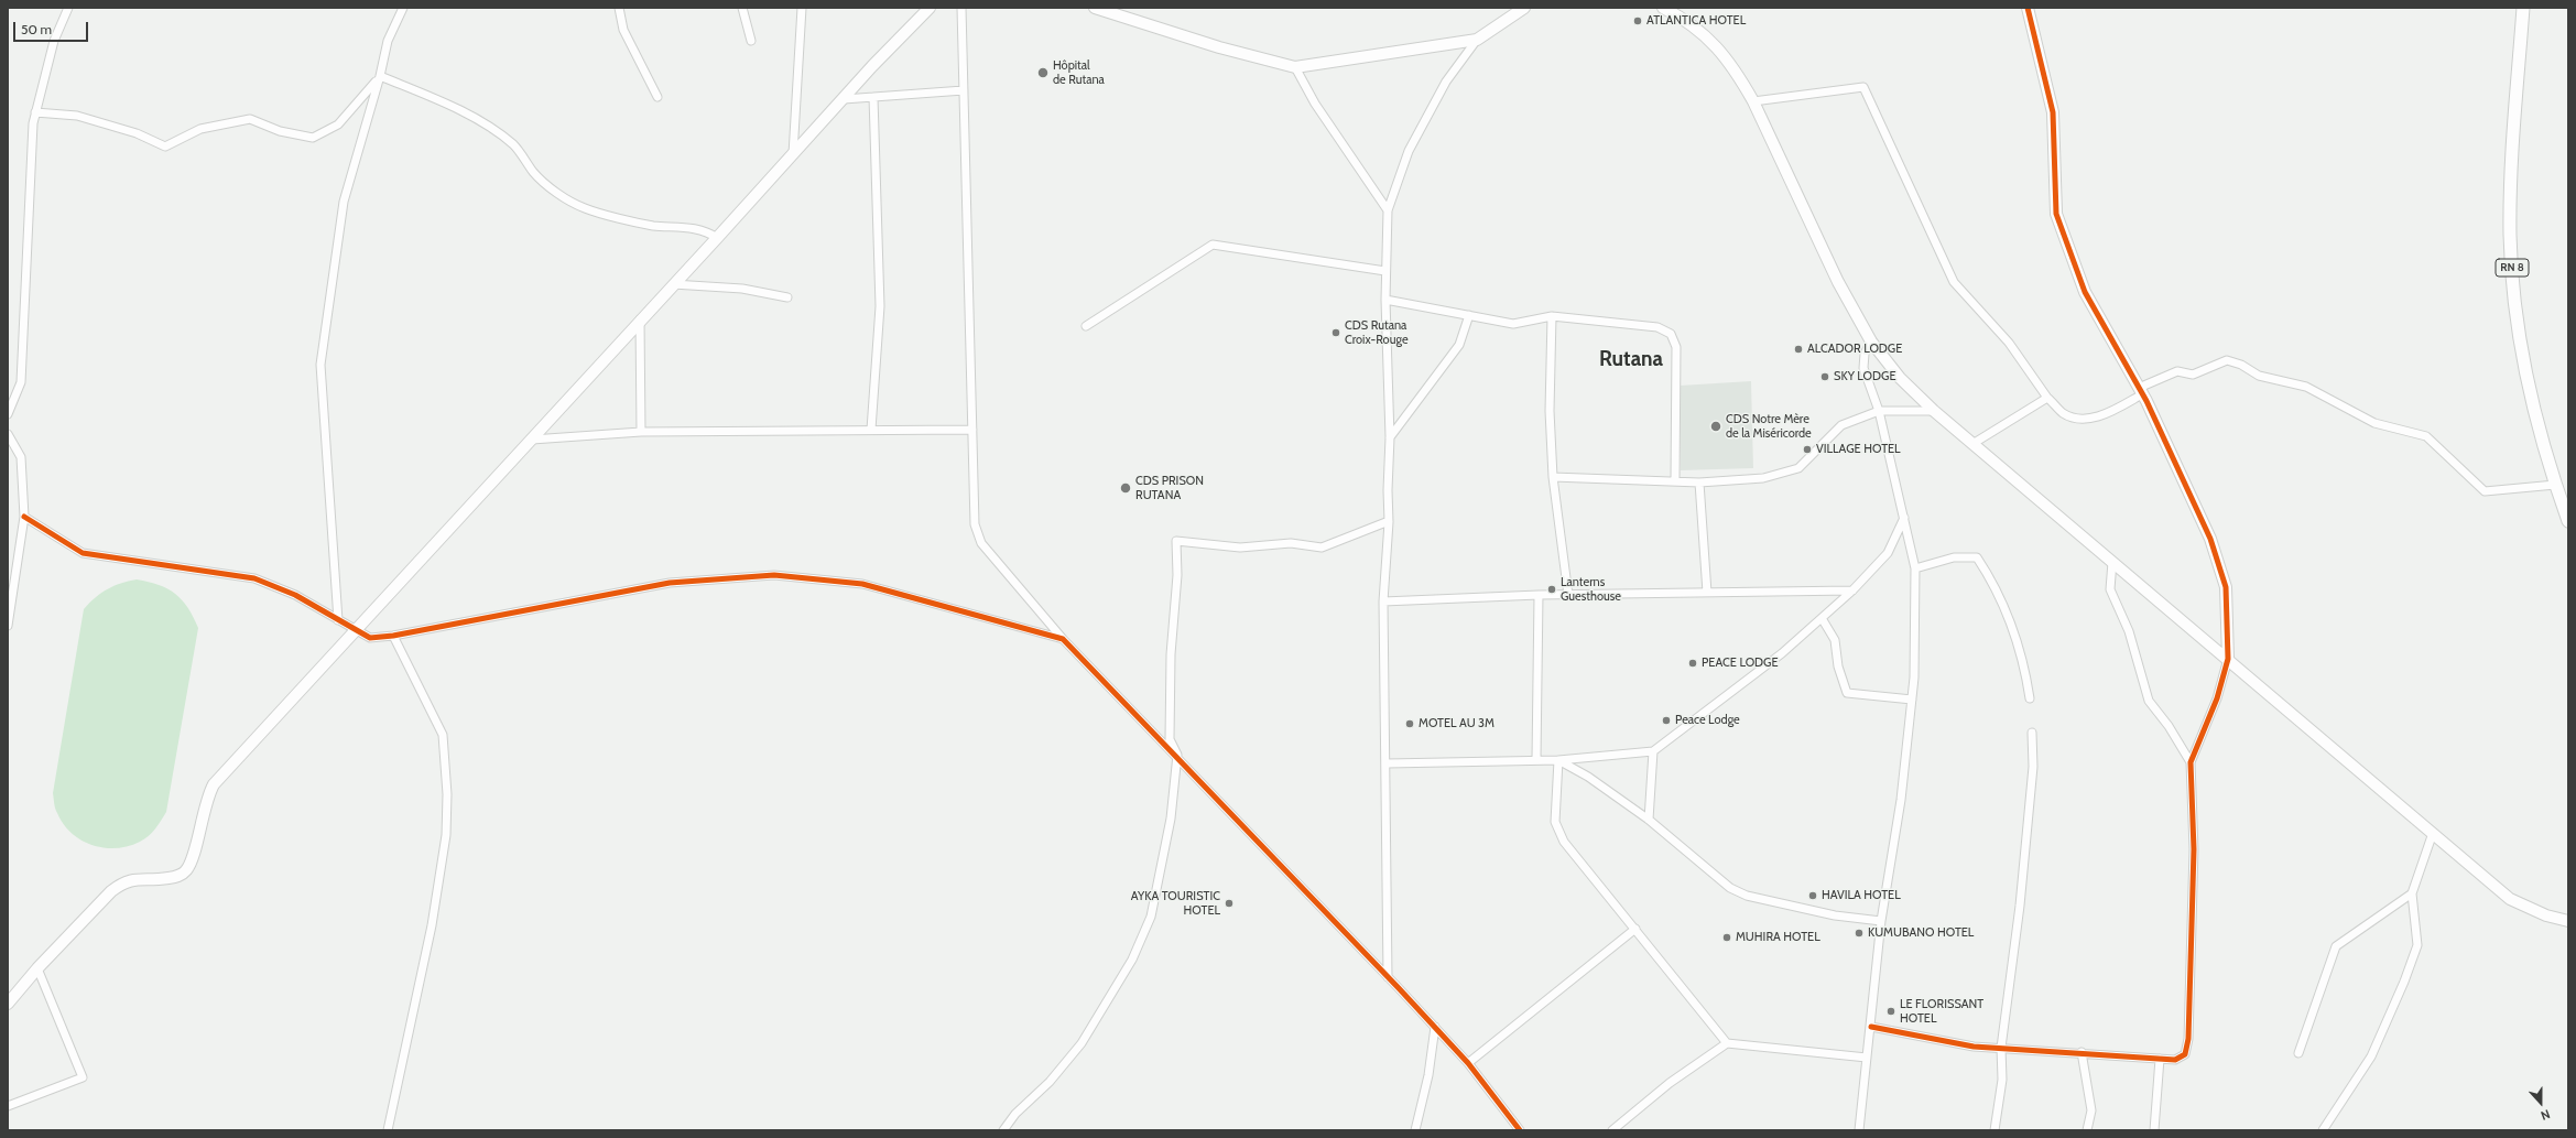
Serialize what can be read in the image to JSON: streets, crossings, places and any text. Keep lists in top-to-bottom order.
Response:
{
  "streets": {
    "main road": ["RN 8"]
  },
  "districts": ["Rutana"],
  "places": [
    "ATLANTICA HOTEL",
    "Hôpital de Rutana",
    "CDS Rutana Croix-Rouge",
    "ALCADOR LODGE",
    "SKY LODGE",
    "CDS Notre Mère de la Miséricorde",
    "VILLAGE HOTEL",
    "CDS PRISON RUTANA",
    "Lanterns Guesthouse",
    "PEACE LODGE",
    "Peace Lodge",
    "MOTEL AU 3M",
    "HAVILA HOTEL",
    "AYKA TOURISTIC HOTEL",
    "KUMUBANO HOTEL",
    "MUHIRA HOTEL",
    "LE FLORISSANT HOTEL"
  ],
  "scale_bar": "50 m",
  "north": "bottom"
}
